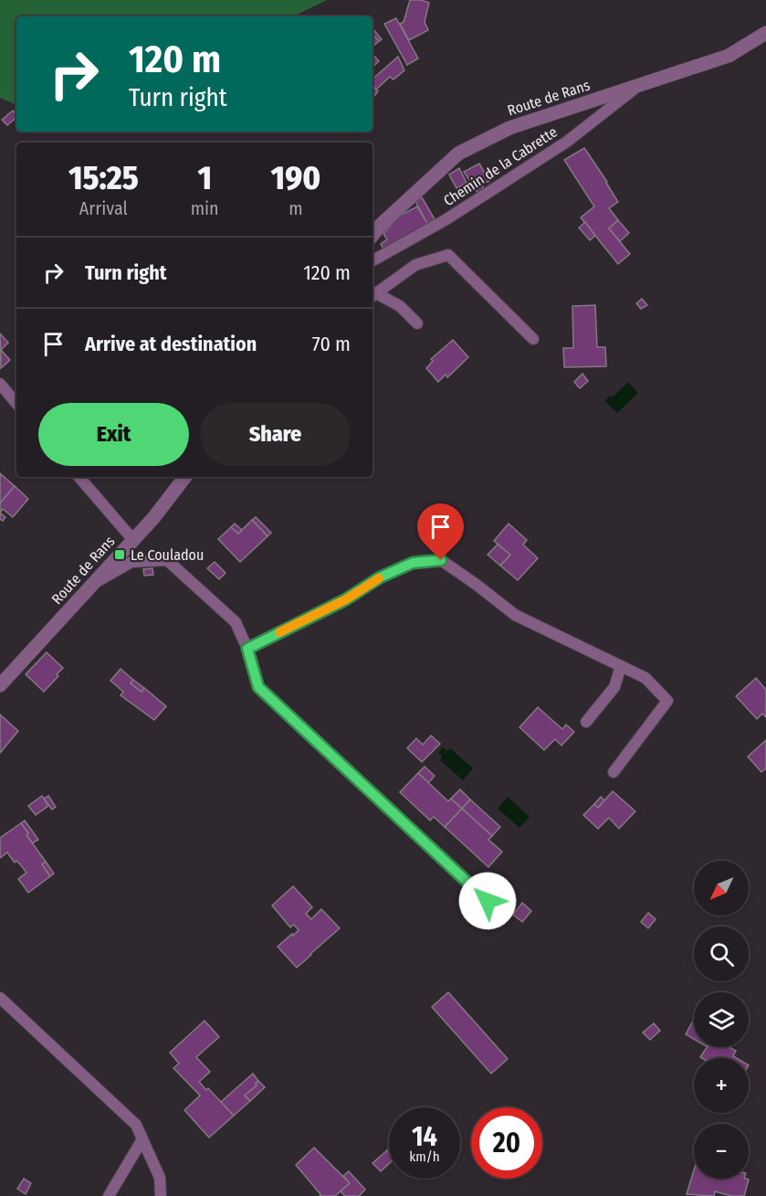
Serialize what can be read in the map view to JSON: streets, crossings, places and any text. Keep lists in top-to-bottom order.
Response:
{
  "streets": {
    "street": ["Route de Rans"],
    "lane": ["Chemin de la Cabrette"]
  },
  "crossings": [
    ["Route de Rans", "Chemin de la Cabrette"]
  ],
  "places": {
    "transit": ["Le Couladou"]
  },
  "north": "bottom left",
  "page": {
    "turn": ["120 m", "Turn right"],
    "eta": [
      "15:25",
      "Arrival",
      "1",
      "min",
      "190",
      "m"
    ],
    "list": [
      {
        "name": "Turn right",
        "value": "120 m"
      },
      {
        "name": "Arrive at destination",
        "value": "70 m"
      }
    ],
    "buttons": ["Exit", "Share"],
    "map_buttons": ["+", "−"],
    "speed": "14 km/h",
    "limit": "20"
  }
}
